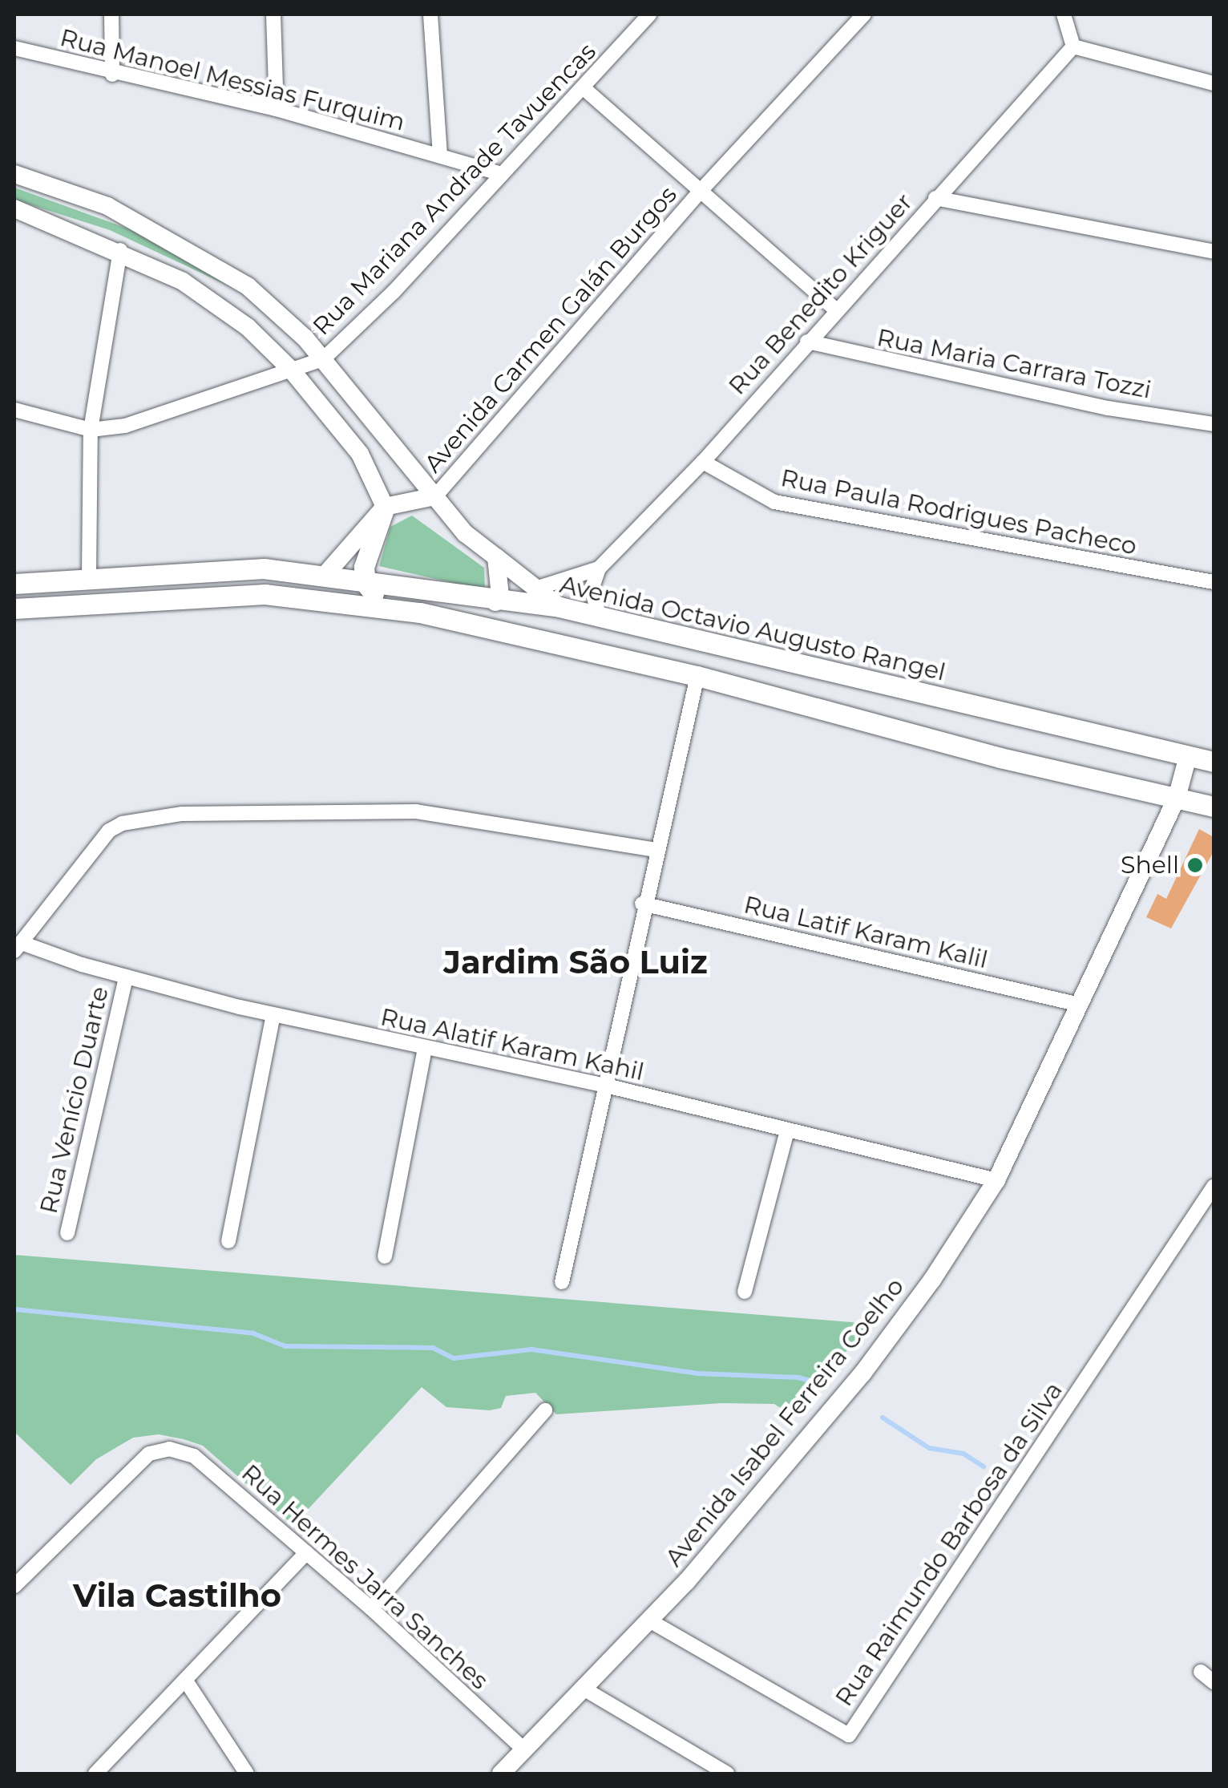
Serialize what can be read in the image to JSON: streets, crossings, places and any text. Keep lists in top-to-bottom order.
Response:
{
  "streets": {
    "main road": ["Avenida Octavio Augusto Rangel"],
    "street": [
      "Rua Manoel Messias Furquim",
      "Rua Mariana Andrade Tavuencas",
      "Rua Benedito Kriguer",
      "Avenida Carmen Galán Burgos",
      "Rua Maria Carrara Tozzi",
      "Rua Paula Rodrigues Pacheco",
      "Rua Latif Karam Kalil",
      "Rua Alatif Karam Kahil",
      "Rua Venício Duarte",
      "Avenida Isabel Ferreira Coelho",
      "Rua Raimundo Barbosa da Silva",
      "Rua Hermes Jarra Sanches"
    ]
  },
  "crossings": [
    ["Rua Manoel Messias Furquim", "Rua Mariana Andrade Tavuencas"],
    ["Rua Benedito Kriguer", "Rua Maria Carrara Tozzi"],
    ["Rua Benedito Kriguer", "Rua Paula Rodrigues Pacheco"],
    ["Avenida Octavio Augusto Rangel", "Avenida Isabel Ferreira Coelho"],
    ["Rua Latif Karam Kalil", "Avenida Isabel Ferreira Coelho"],
    ["Rua Alatif Karam Kahil", "Rua Venício Duarte"],
    ["Rua Alatif Karam Kahil", "Avenida Isabel Ferreira Coelho"],
    ["Avenida Isabel Ferreira Coelho", "Rua Raimundo Barbosa da Silva"],
    ["Avenida Isabel Ferreira Coelho", "Rua Hermes Jarra Sanches"]
  ],
  "districts": ["Jardim São Luiz", "Vila Castilho"],
  "places": ["Shell"]
}
